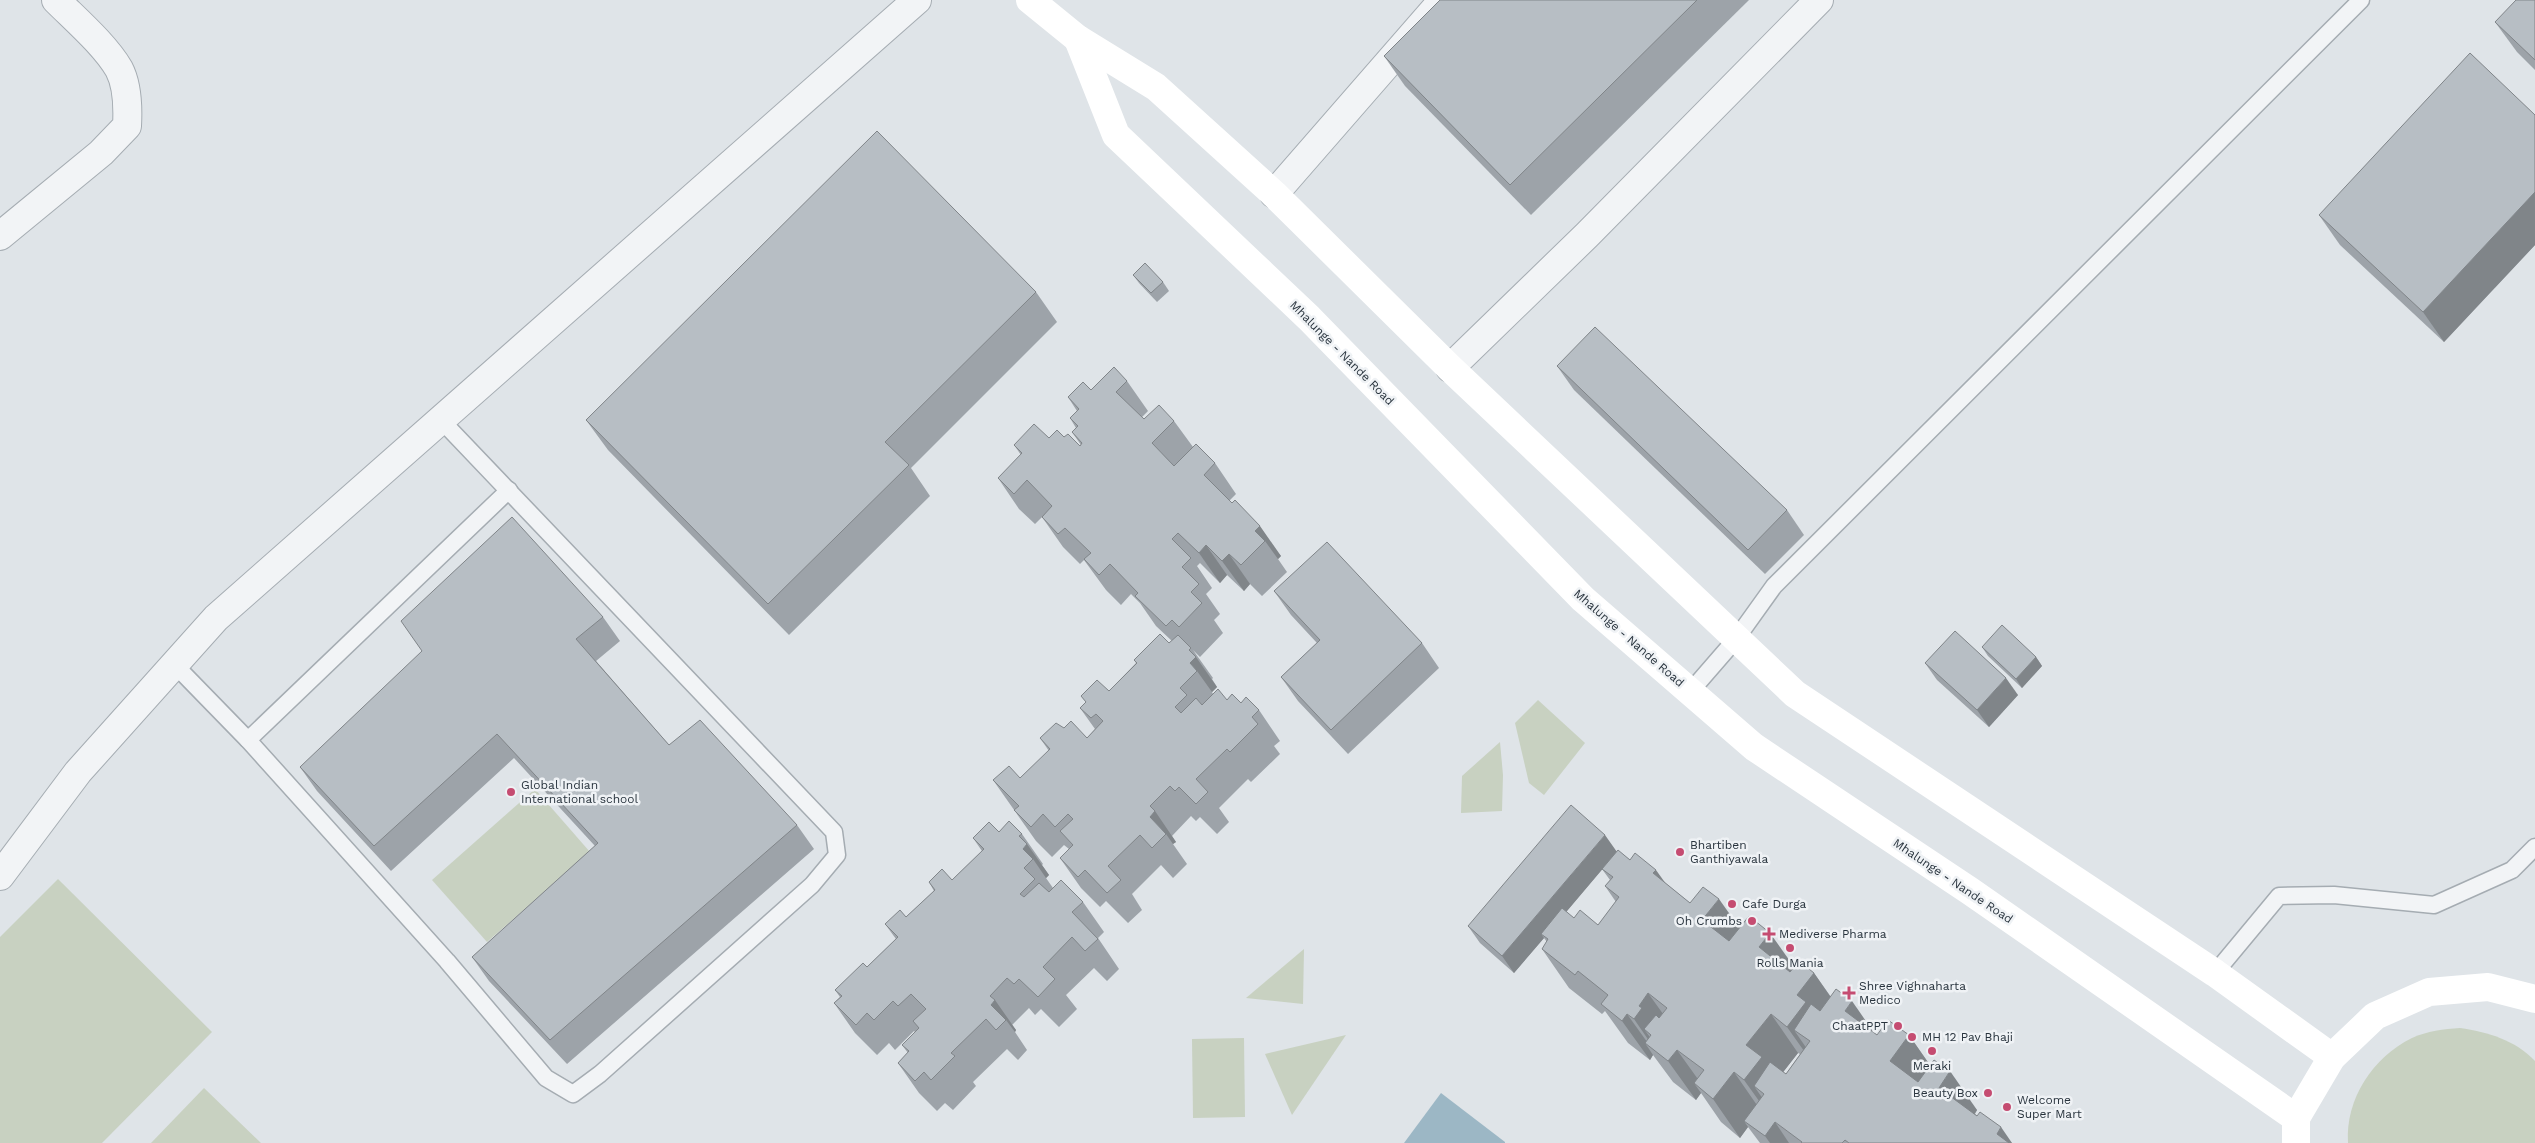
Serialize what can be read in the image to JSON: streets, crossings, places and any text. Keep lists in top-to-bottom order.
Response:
{
  "streets": {
    "main road": ["Mhalunge - Nande Road"]
  },
  "places": {
    "other": [
      "Global Indian International school",
      "Bhartiben Ganthiyawala",
      "Cafe Durga",
      "Oh Crumbs",
      "Rolls Mania",
      "ChaatPPT",
      "MH 12 Pav Bhaji",
      "Meraki",
      "Beauty Box",
      "Welcome Super Mart"
    ],
    "health": ["Mediverse Pharma", "Shree Vighnaharta Medico"]
  }
}
